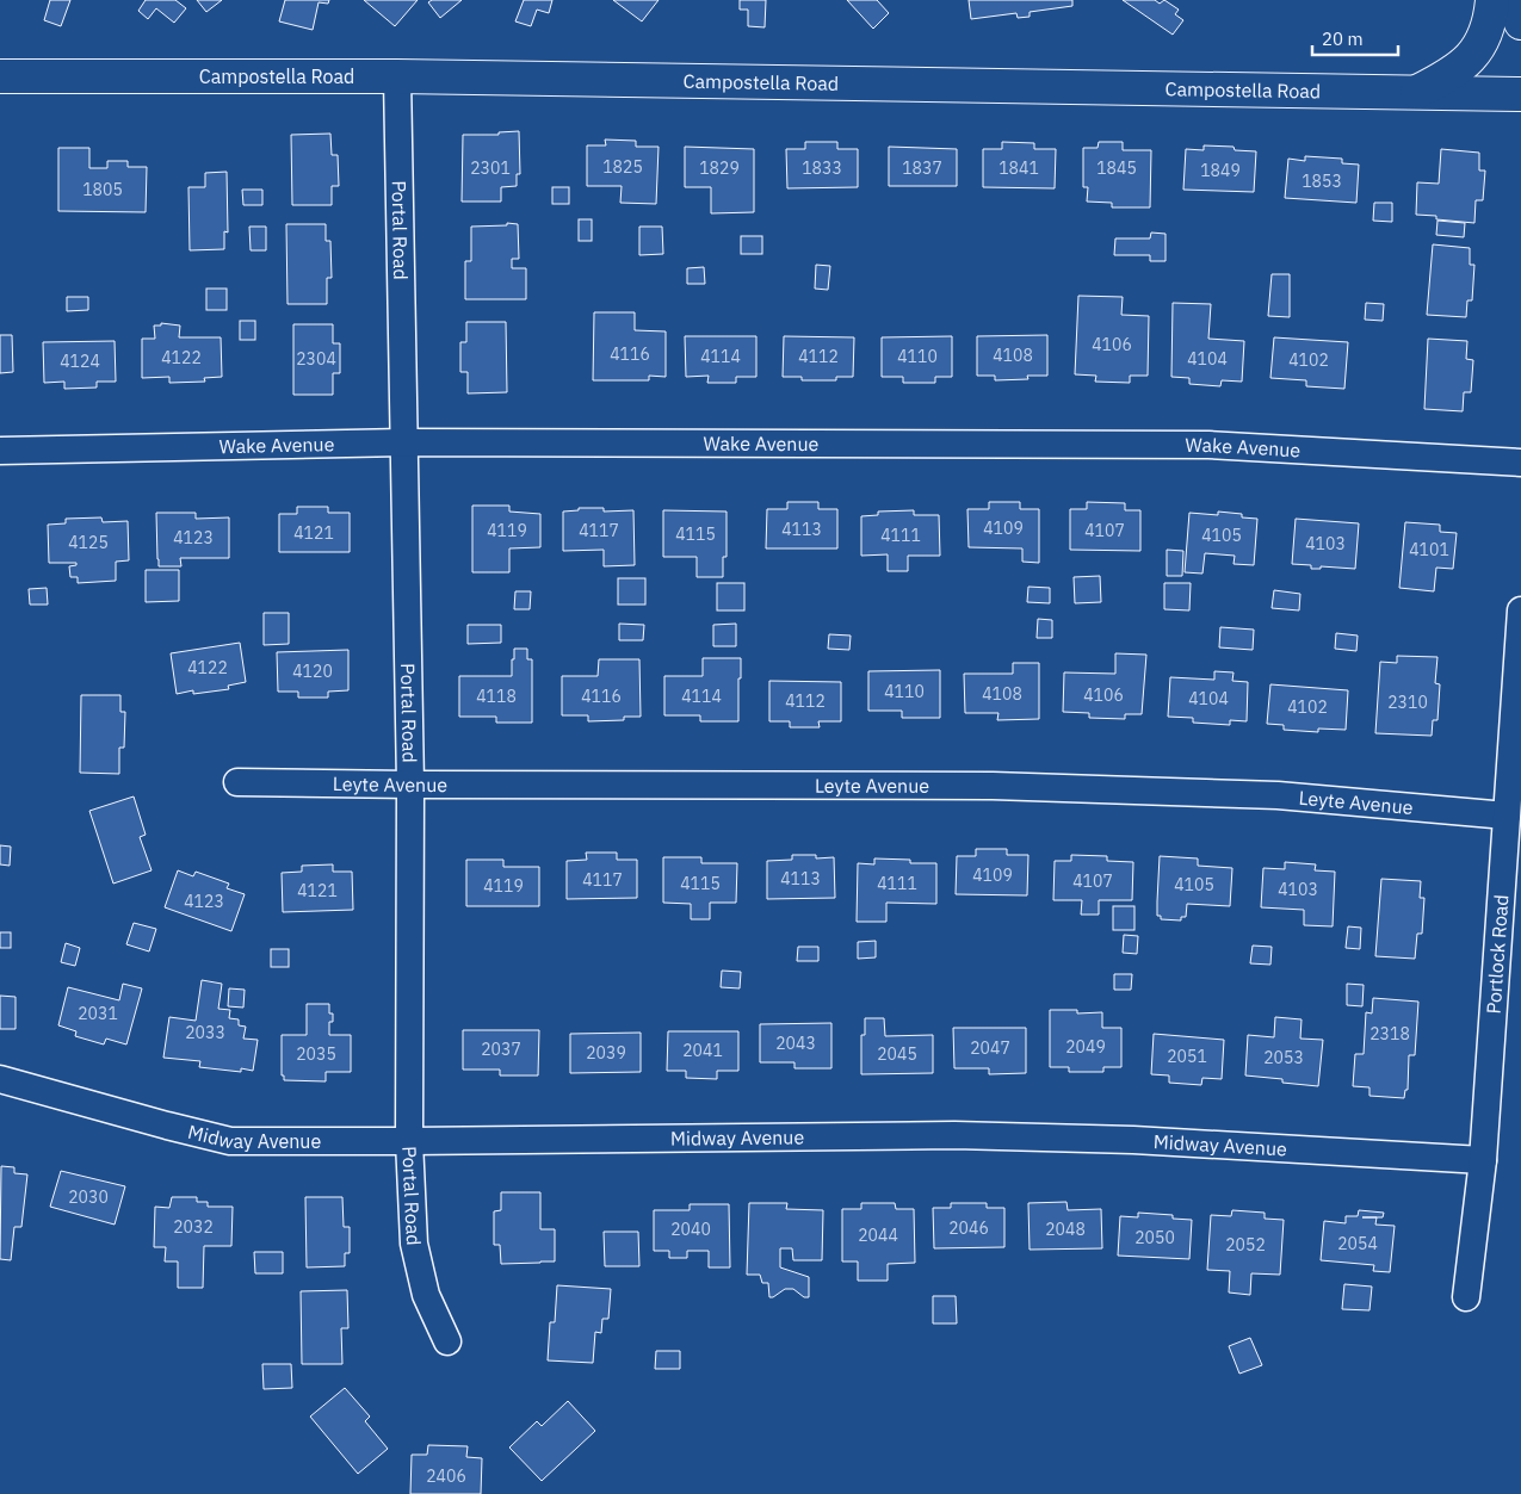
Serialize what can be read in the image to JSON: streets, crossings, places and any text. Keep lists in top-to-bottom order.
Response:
{
  "streets": {
    "main road": ["Campostella Road"],
    "street": [
      "Portal Road",
      "Wake Avenue",
      "Leyte Avenue",
      "Portlock Road",
      "Midway Avenue"
    ]
  },
  "crossings": [
    ["Campostella Road", "Portal Road"],
    ["Portal Road", "Wake Avenue"],
    ["Portal Road", "Leyte Avenue"],
    ["Portal Road", "Midway Avenue"],
    ["Leyte Avenue", "Portlock Road"],
    ["Portlock Road", "Midway Avenue"]
  ],
  "house_numbers": [
    "1825",
    "2301",
    "1829",
    "1833",
    "1837",
    "1841",
    "1845",
    "1849",
    "1853",
    "1805",
    "4106",
    "4116",
    "4108",
    "4114",
    "4112",
    "4110",
    "4122",
    "2304",
    "4104",
    "4102",
    "4124",
    "4109",
    "4113",
    "4119",
    "4117",
    "4107",
    "4121",
    "4115",
    "4111",
    "4105",
    "4123",
    "4125",
    "4103",
    "4101",
    "4122",
    "4120",
    "4110",
    "4108",
    "4106",
    "4118",
    "4116",
    "4114",
    "4104",
    "4112",
    "2310",
    "4102",
    "4109",
    "4113",
    "4117",
    "4107",
    "4115",
    "4111",
    "4105",
    "4119",
    "4103",
    "4121",
    "4123",
    "2031",
    "2033",
    "2318",
    "2043",
    "2049",
    "2047",
    "2037",
    "2041",
    "2039",
    "2035",
    "2045",
    "2051",
    "2053",
    "2030",
    "2032",
    "2046",
    "2040",
    "2048",
    "2044",
    "2050",
    "2054",
    "2052",
    "2406"
  ],
  "scale_bar": "20 m"
}
